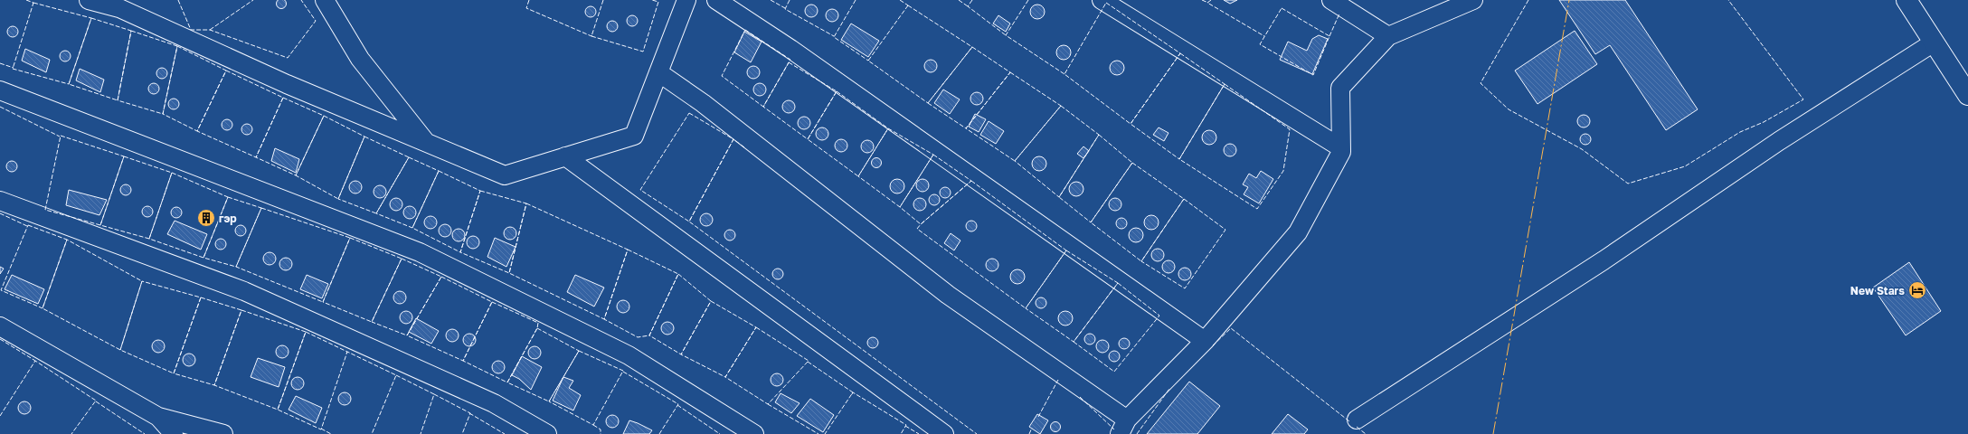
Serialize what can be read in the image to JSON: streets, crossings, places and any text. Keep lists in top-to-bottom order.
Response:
{
  "places": {
    "building": ["гэр"],
    "hotel": ["New Stars"]
  }
}
